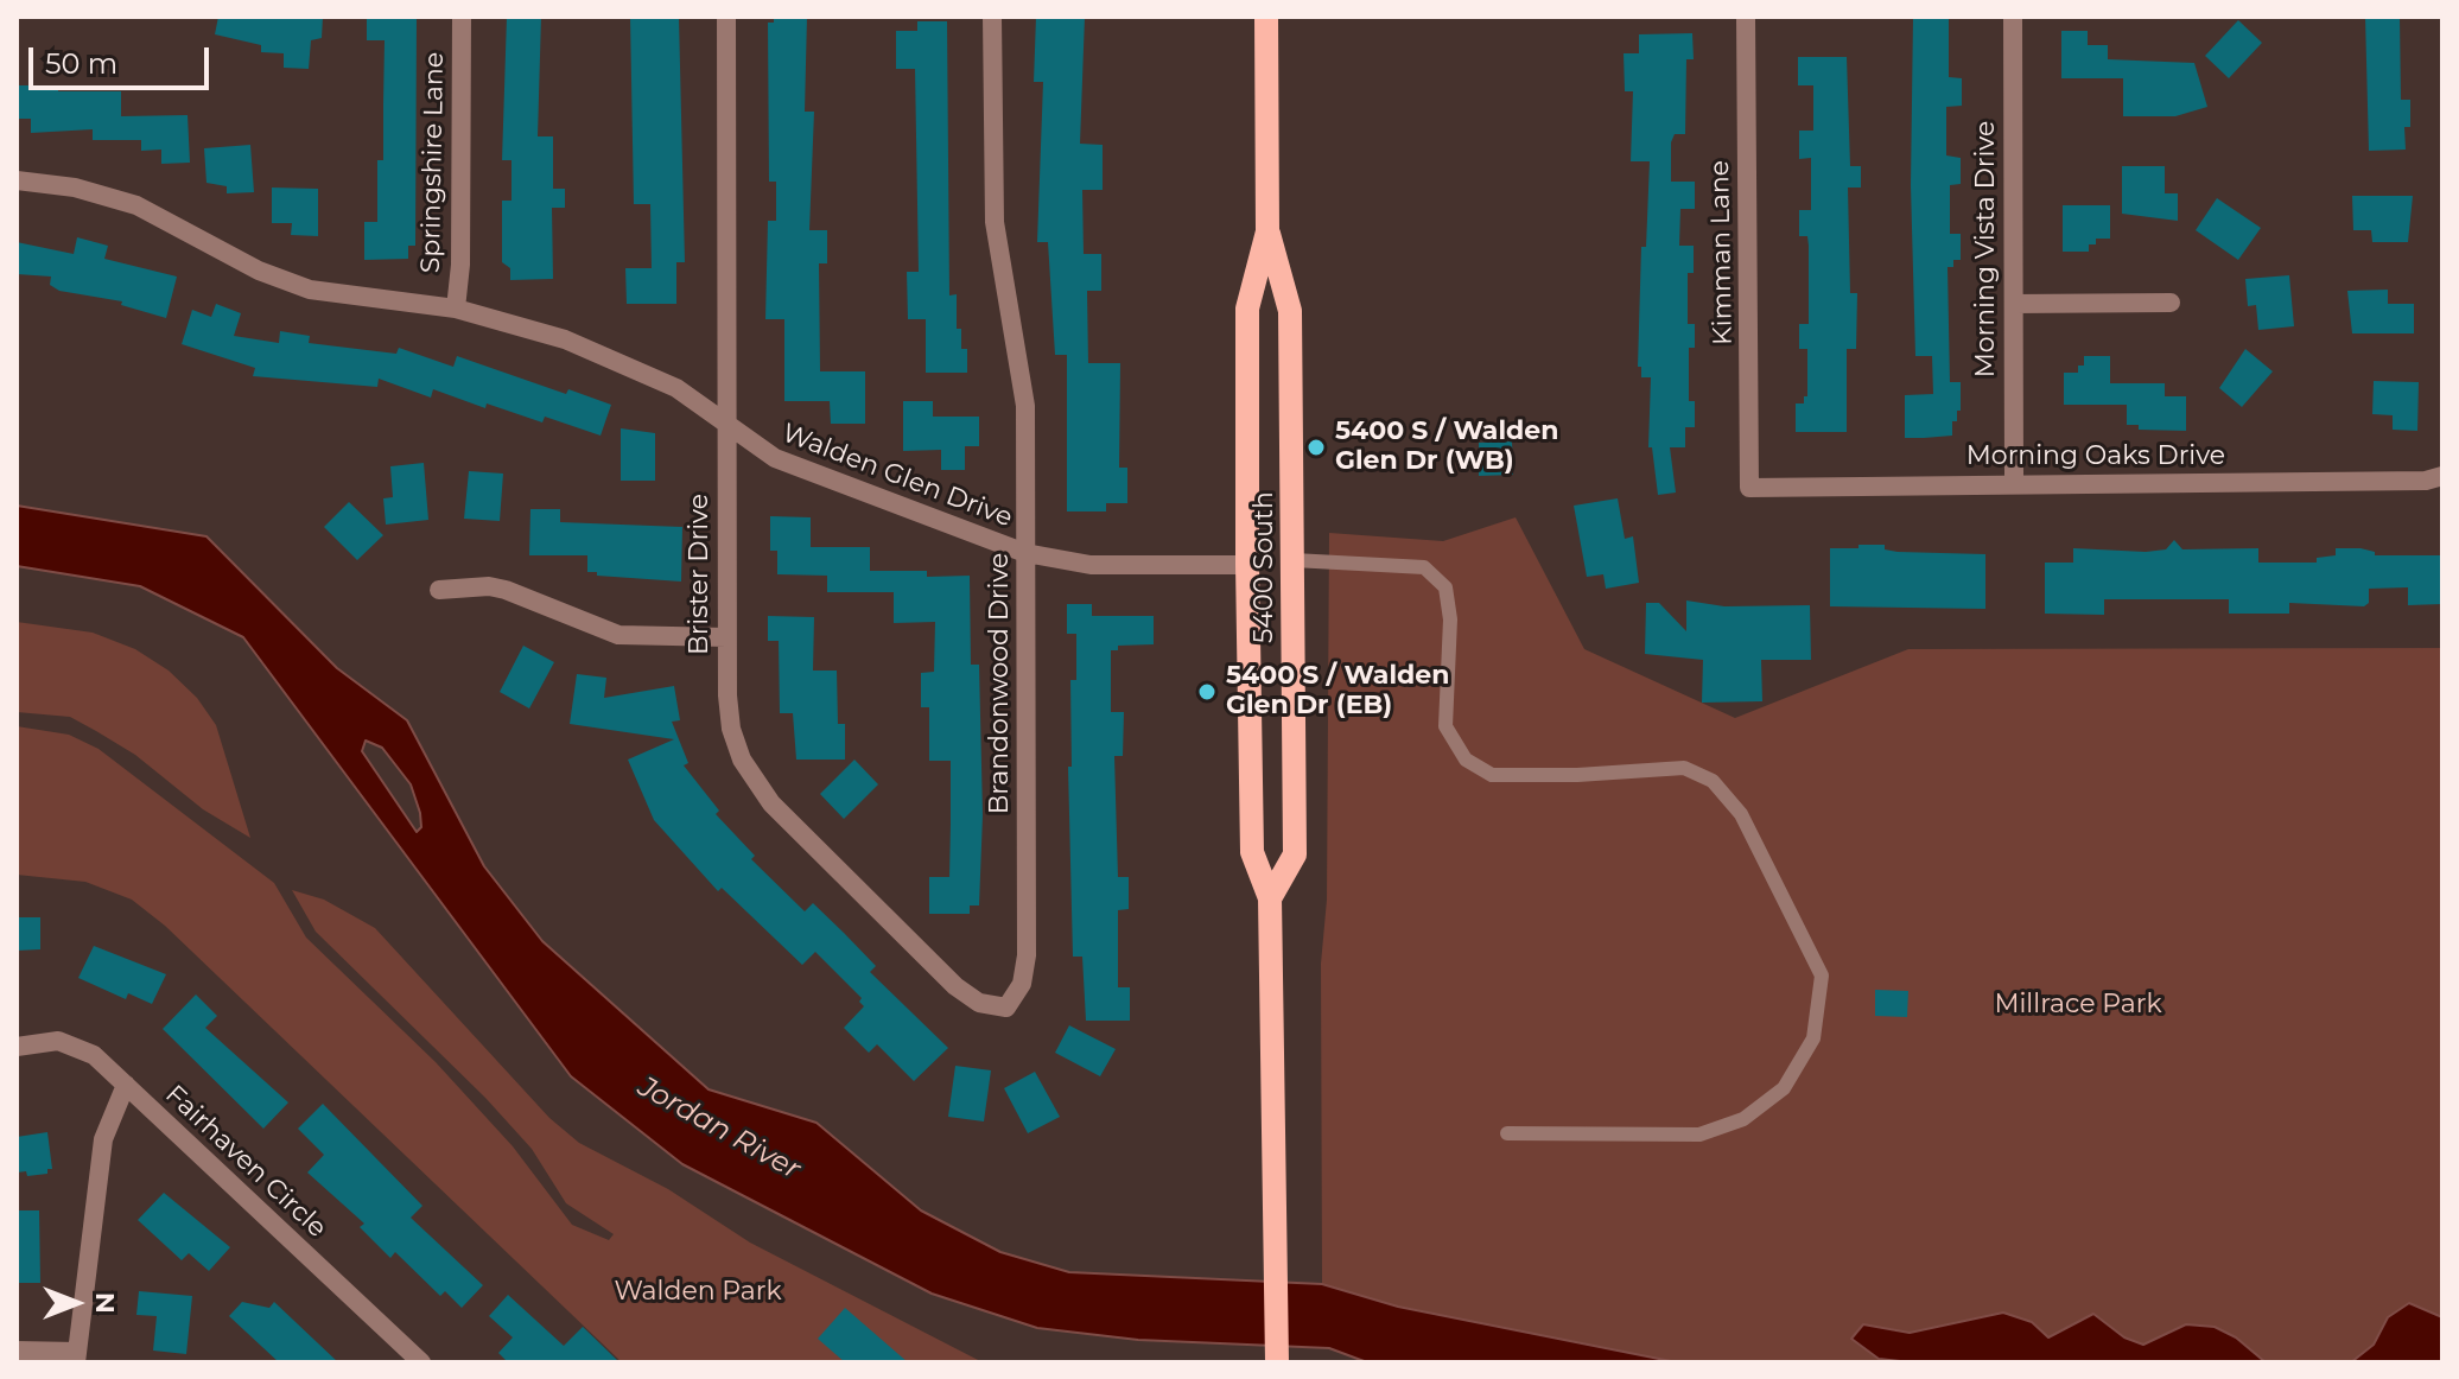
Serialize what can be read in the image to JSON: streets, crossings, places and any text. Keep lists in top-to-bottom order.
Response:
{
  "streets": {
    "main road": ["5400 South"],
    "street": [
      "Springshire Lane",
      "Morning Vista Drive",
      "Kimman Lane",
      "Morning Oaks Drive",
      "Walden Glen Drive",
      "Brister Drive",
      "Brandonwood Drive",
      "Fairhaven Circle"
    ]
  },
  "crossings": [
    ["Springshire Lane", "Walden Glen Drive"],
    ["Morning Vista Drive", "Morning Oaks Drive"],
    ["Kimman Lane", "Morning Oaks Drive"],
    ["Walden Glen Drive", "5400 South"],
    ["Walden Glen Drive", "Brister Drive"],
    ["Walden Glen Drive", "Brandonwood Drive"],
    ["Brister Drive", "Brandonwood Drive"]
  ],
  "water": ["Jordan River"],
  "parks": ["Millrace Park", "Walden Park"],
  "places": ["5400 S / Walden Glen Dr (WB)", "5400 S / Walden Glen Dr (EB)"],
  "scale_bar": "50 m",
  "north": "right"
}
